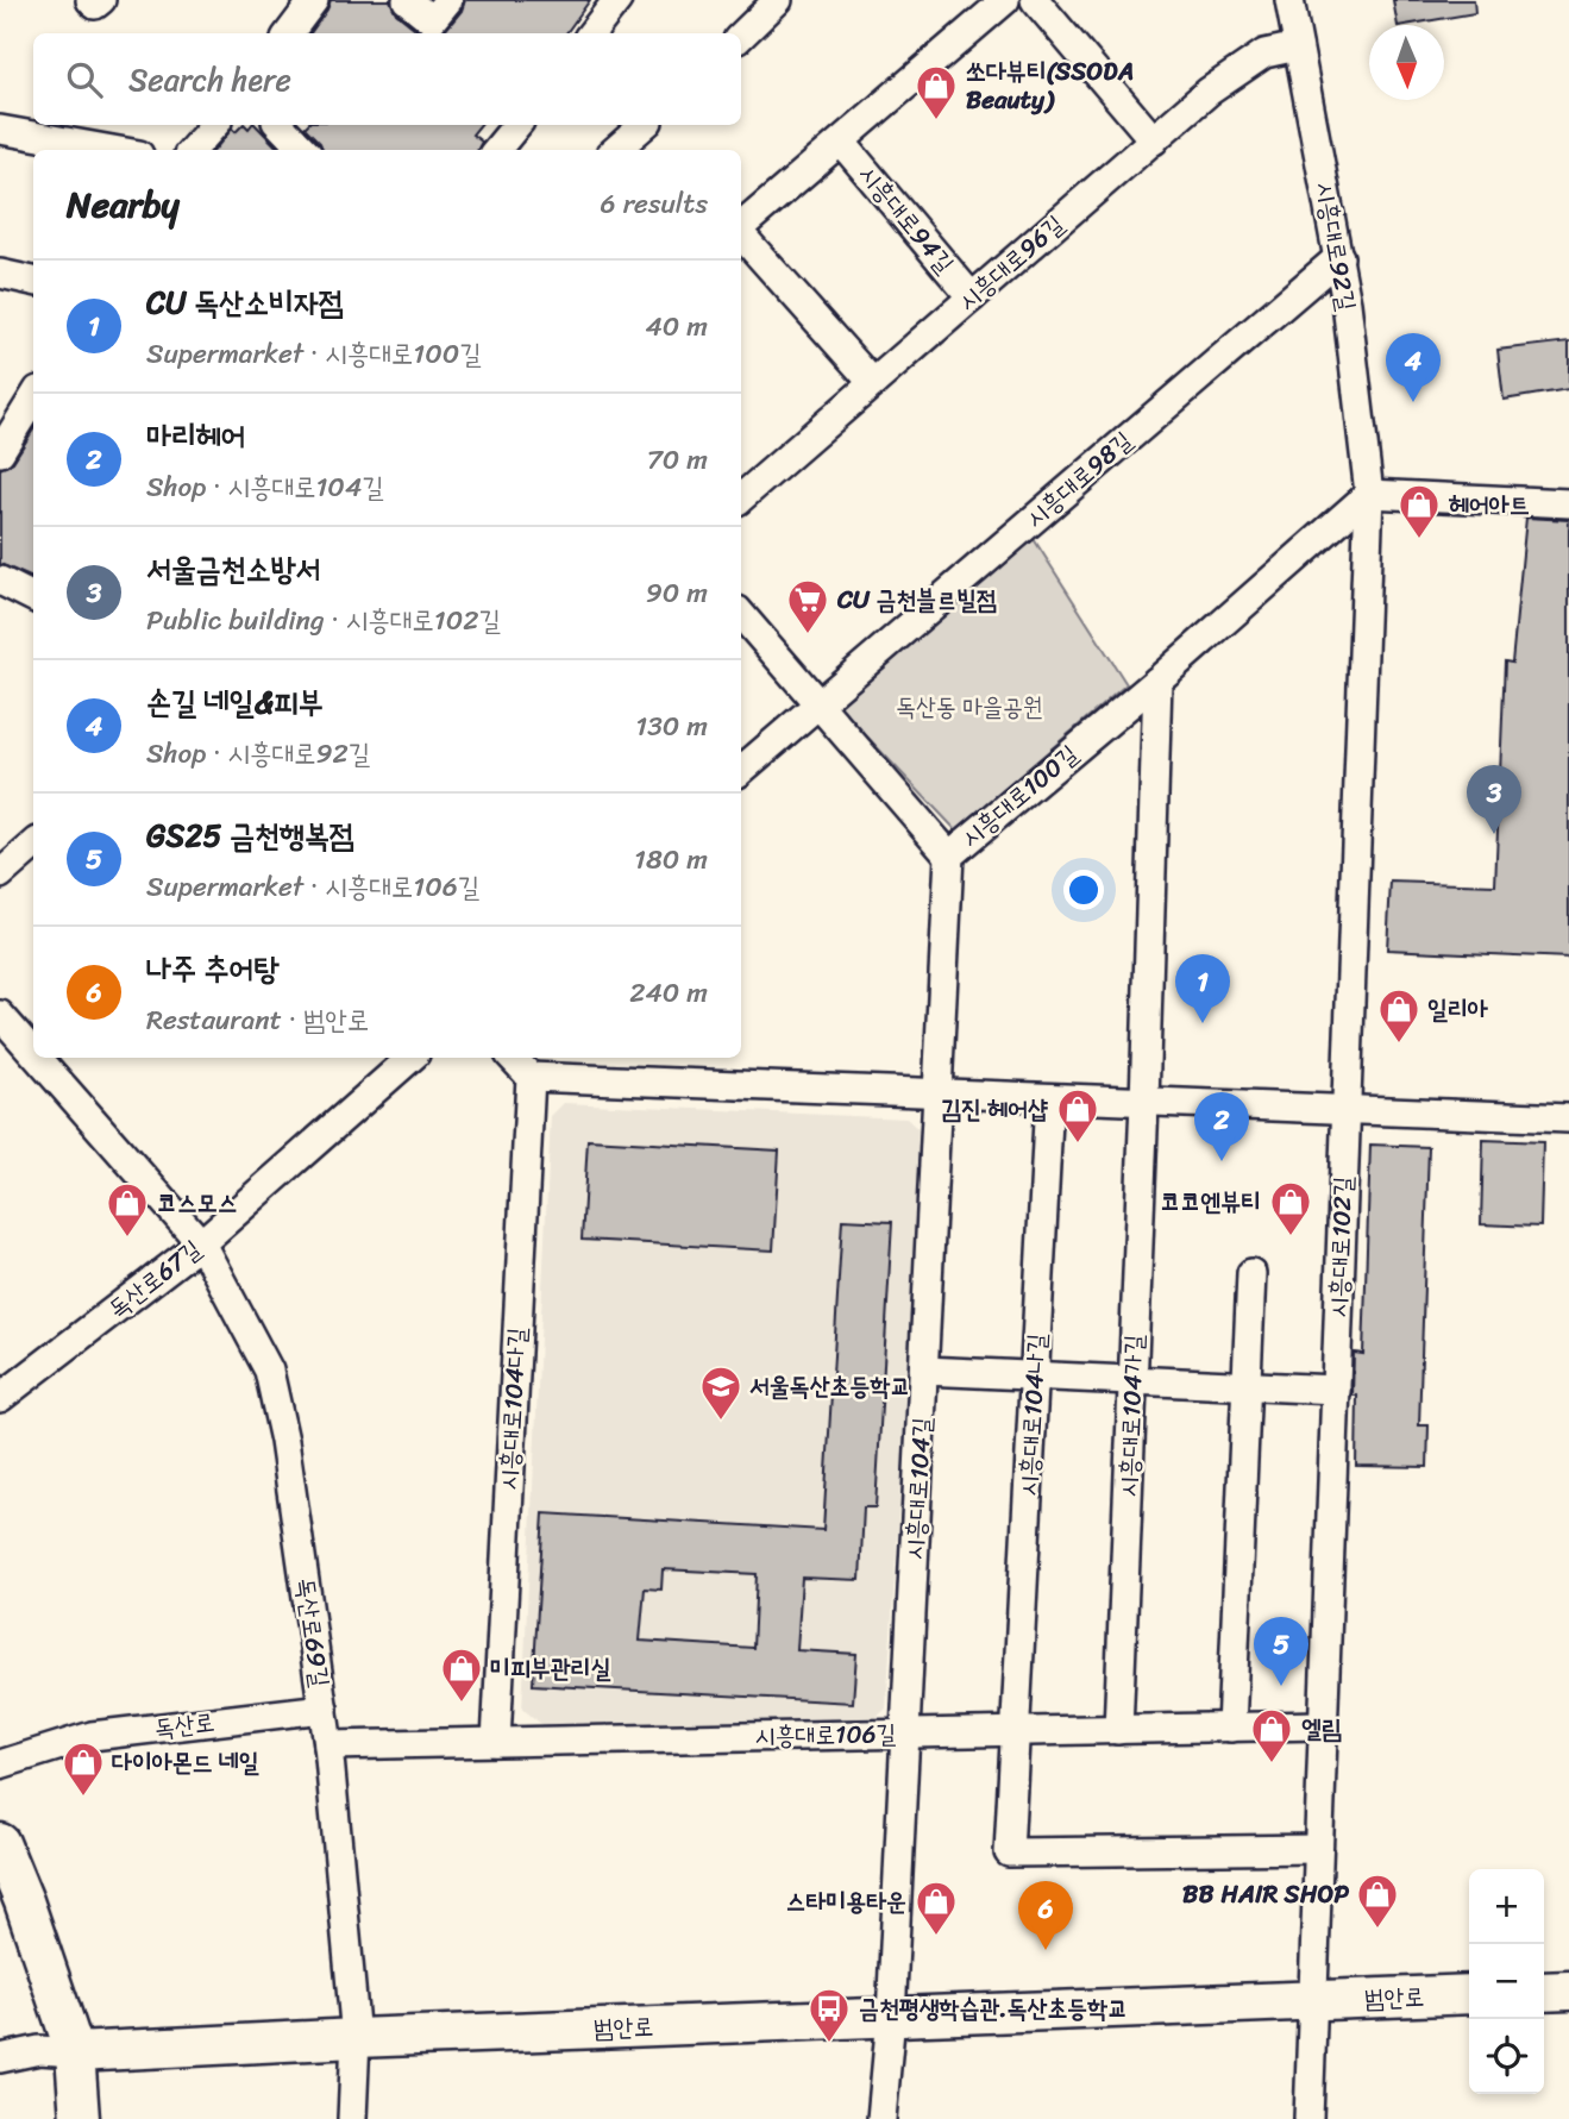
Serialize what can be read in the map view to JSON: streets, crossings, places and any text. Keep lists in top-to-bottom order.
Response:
{
  "streets": {
    "main road": ["범안로"],
    "street": [
      "시흥대로94길",
      "시흥대로92길",
      "시흥대로96길",
      "시흥대로98길",
      "시흥대로100길",
      "시흥대로102길",
      "독산로67길",
      "시흥대로104다길",
      "시흥대로104나길",
      "시흥대로104가길",
      "시흥대로104길",
      "독산로69길",
      "독산로",
      "시흥대로106길"
    ]
  },
  "crossings": [
    ["시흥대로94길", "시흥대로96길"],
    ["시흥대로92길", "시흥대로96길"],
    ["시흥대로92길", "시흥대로98길"],
    ["시흥대로92길", "시흥대로100길"],
    ["시흥대로92길", "시흥대로102길"],
    ["시흥대로100길", "시흥대로102길"],
    ["시흥대로100길", "시흥대로104길"],
    ["시흥대로102길", "시흥대로104나길"],
    ["시흥대로102길", "시흥대로106길"],
    ["시흥대로102길", "범안로"],
    ["독산로67길", "독산로69길"],
    ["시흥대로104다길", "시흥대로106길"],
    ["시흥대로104나길", "시흥대로106길"],
    ["시흥대로104가길", "시흥대로106길"],
    ["시흥대로104길", "시흥대로106길"],
    ["독산로69길", "독산로"],
    ["독산로69길", "시흥대로106길"],
    ["독산로69길", "범안로"]
  ],
  "parks": ["독산동 마을공원"],
  "places": {
    "shop": [
      "쏘다뷰티(SSODA Beauty)",
      "헤어아트",
      "일리아",
      "김진 헤어샵",
      "코코엔뷰티",
      "코스모스",
      "미피부관리실",
      "엘림",
      "다이아몬드 네일",
      "BB HAIR SHOP",
      "스타미용타운"
    ],
    "supermarket": ["CU 금천블르빌점"],
    "school or university": ["서울독산초등학교"],
    "bus stop": ["금천평생학습관.독산초등학교"]
  },
  "north": "bottom",
  "page": {
    "search": "Search here",
    "heading": ["Nearby", "6 results"],
    "list": [
      {
        "mark": "1",
        "name": "CU 독산소비자점",
        "note": "Supermarket · 시흥대로100길",
        "value": "40 m"
      },
      {
        "mark": "2",
        "name": "마리헤어",
        "note": "Shop · 시흥대로104길",
        "value": "70 m"
      },
      {
        "mark": "3",
        "name": "서울금천소방서",
        "note": "Public building · 시흥대로102길",
        "value": "90 m"
      },
      {
        "mark": "4",
        "name": "손길 네일&피부",
        "note": "Shop · 시흥대로92길",
        "value": "130 m"
      },
      {
        "mark": "5",
        "name": "GS25 금천행복점",
        "note": "Supermarket · 시흥대로106길",
        "value": "180 m"
      },
      {
        "mark": "6",
        "name": "나주 추어탕",
        "note": "Restaurant · 범안로",
        "value": "240 m"
      }
    ],
    "pins": [
      "4",
      "3",
      "1",
      "2",
      "5",
      "6"
    ],
    "map_buttons": ["+", "−"]
  }
}
